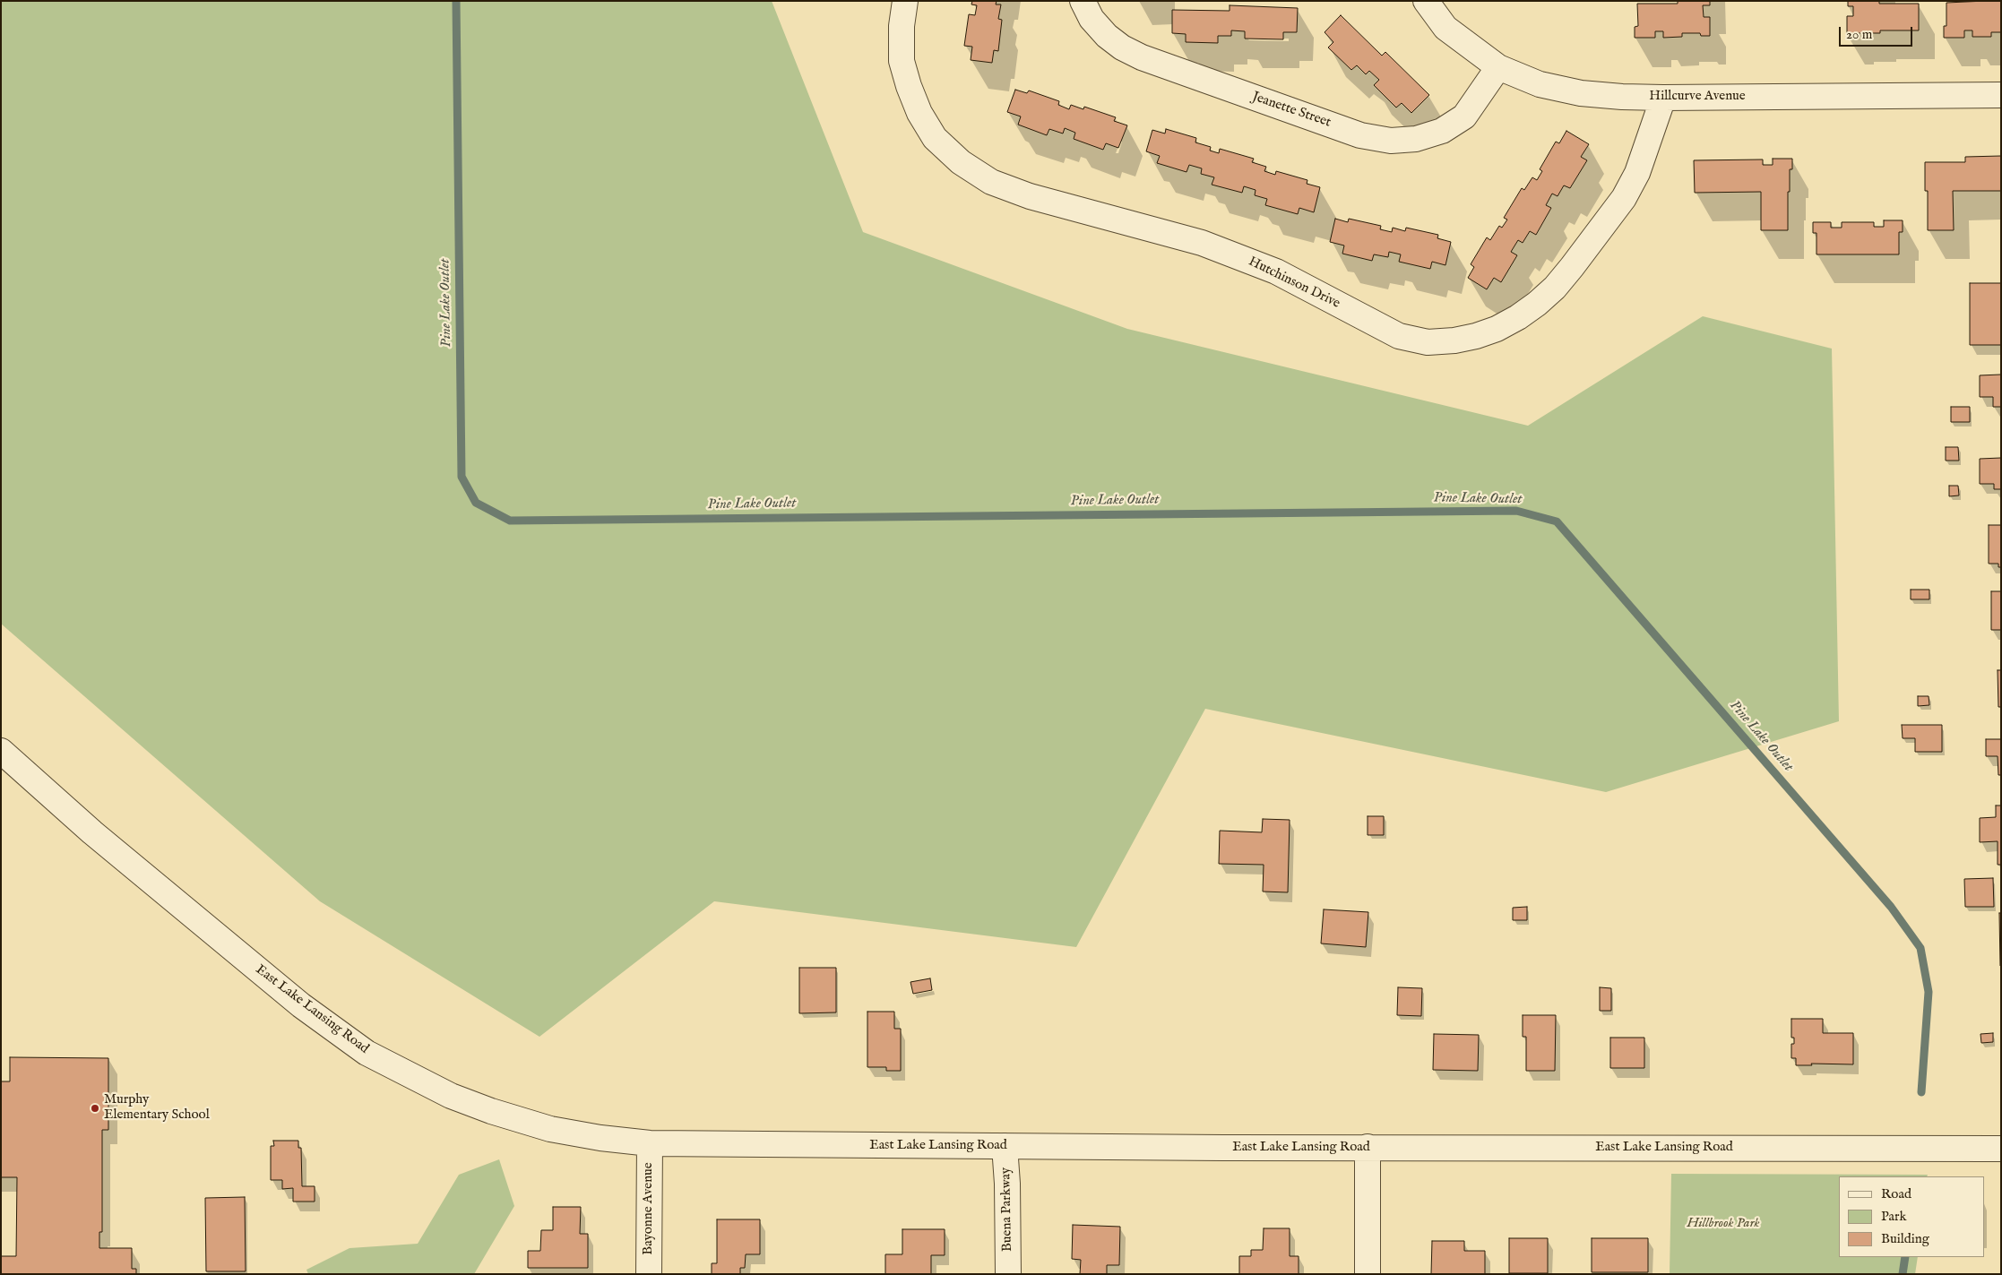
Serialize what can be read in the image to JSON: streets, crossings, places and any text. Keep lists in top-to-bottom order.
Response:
{
  "streets": {
    "street": [
      "Hillcurve Avenue",
      "Jeanette Street",
      "Hutchinson Drive",
      "East Lake Lansing Road",
      "Bayonne Avenue",
      "Buena Parkway"
    ]
  },
  "crossings": [
    ["Hillcurve Avenue", "Jeanette Street"],
    ["Hillcurve Avenue", "Hutchinson Drive"],
    ["East Lake Lansing Road", "Bayonne Avenue"],
    ["East Lake Lansing Road", "Buena Parkway"]
  ],
  "water": ["Pine Lake Outlet"],
  "parks": ["Hillbrook Park"],
  "places": ["Murphy Elementary School"],
  "legend": ["Road", "Park", "Building"],
  "scale_bar": "20 m"
}
